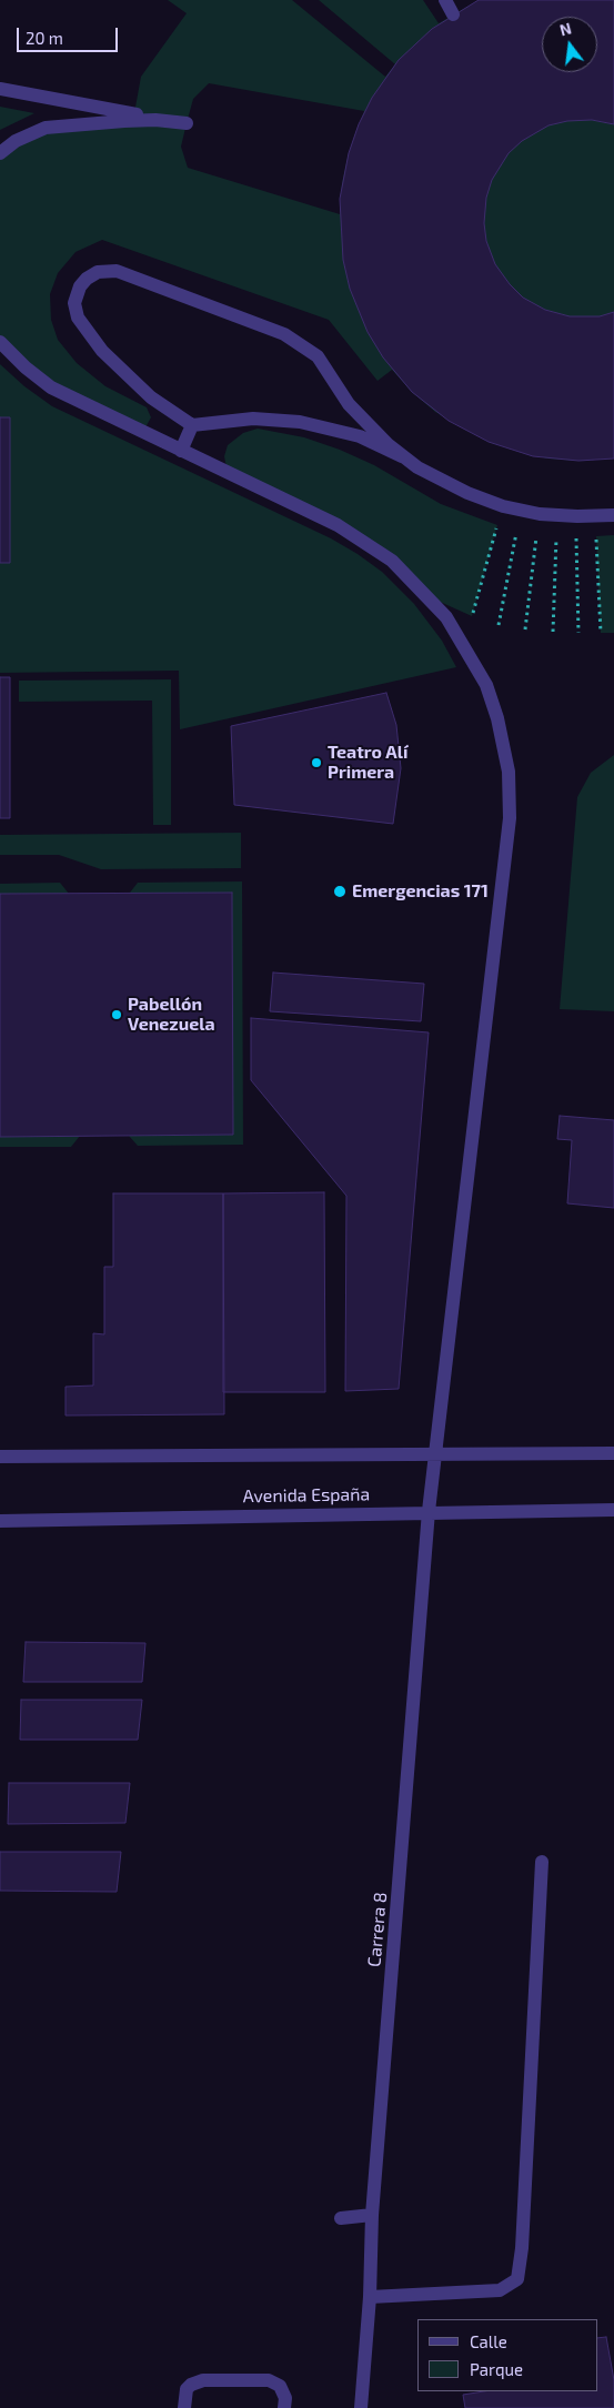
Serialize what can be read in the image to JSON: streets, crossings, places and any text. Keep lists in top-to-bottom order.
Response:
{
  "streets": {
    "street": ["Avenida España", "Carrera 8"]
  },
  "crossings": [
    ["Avenida España", "Carrera 8"]
  ],
  "places": ["Teatro Alí Primera", "Emergencias 171", "Pabellón Venezuela"],
  "legend": ["Calle", "Parque"],
  "scale_bar": "20 m",
  "north": "top"
}
